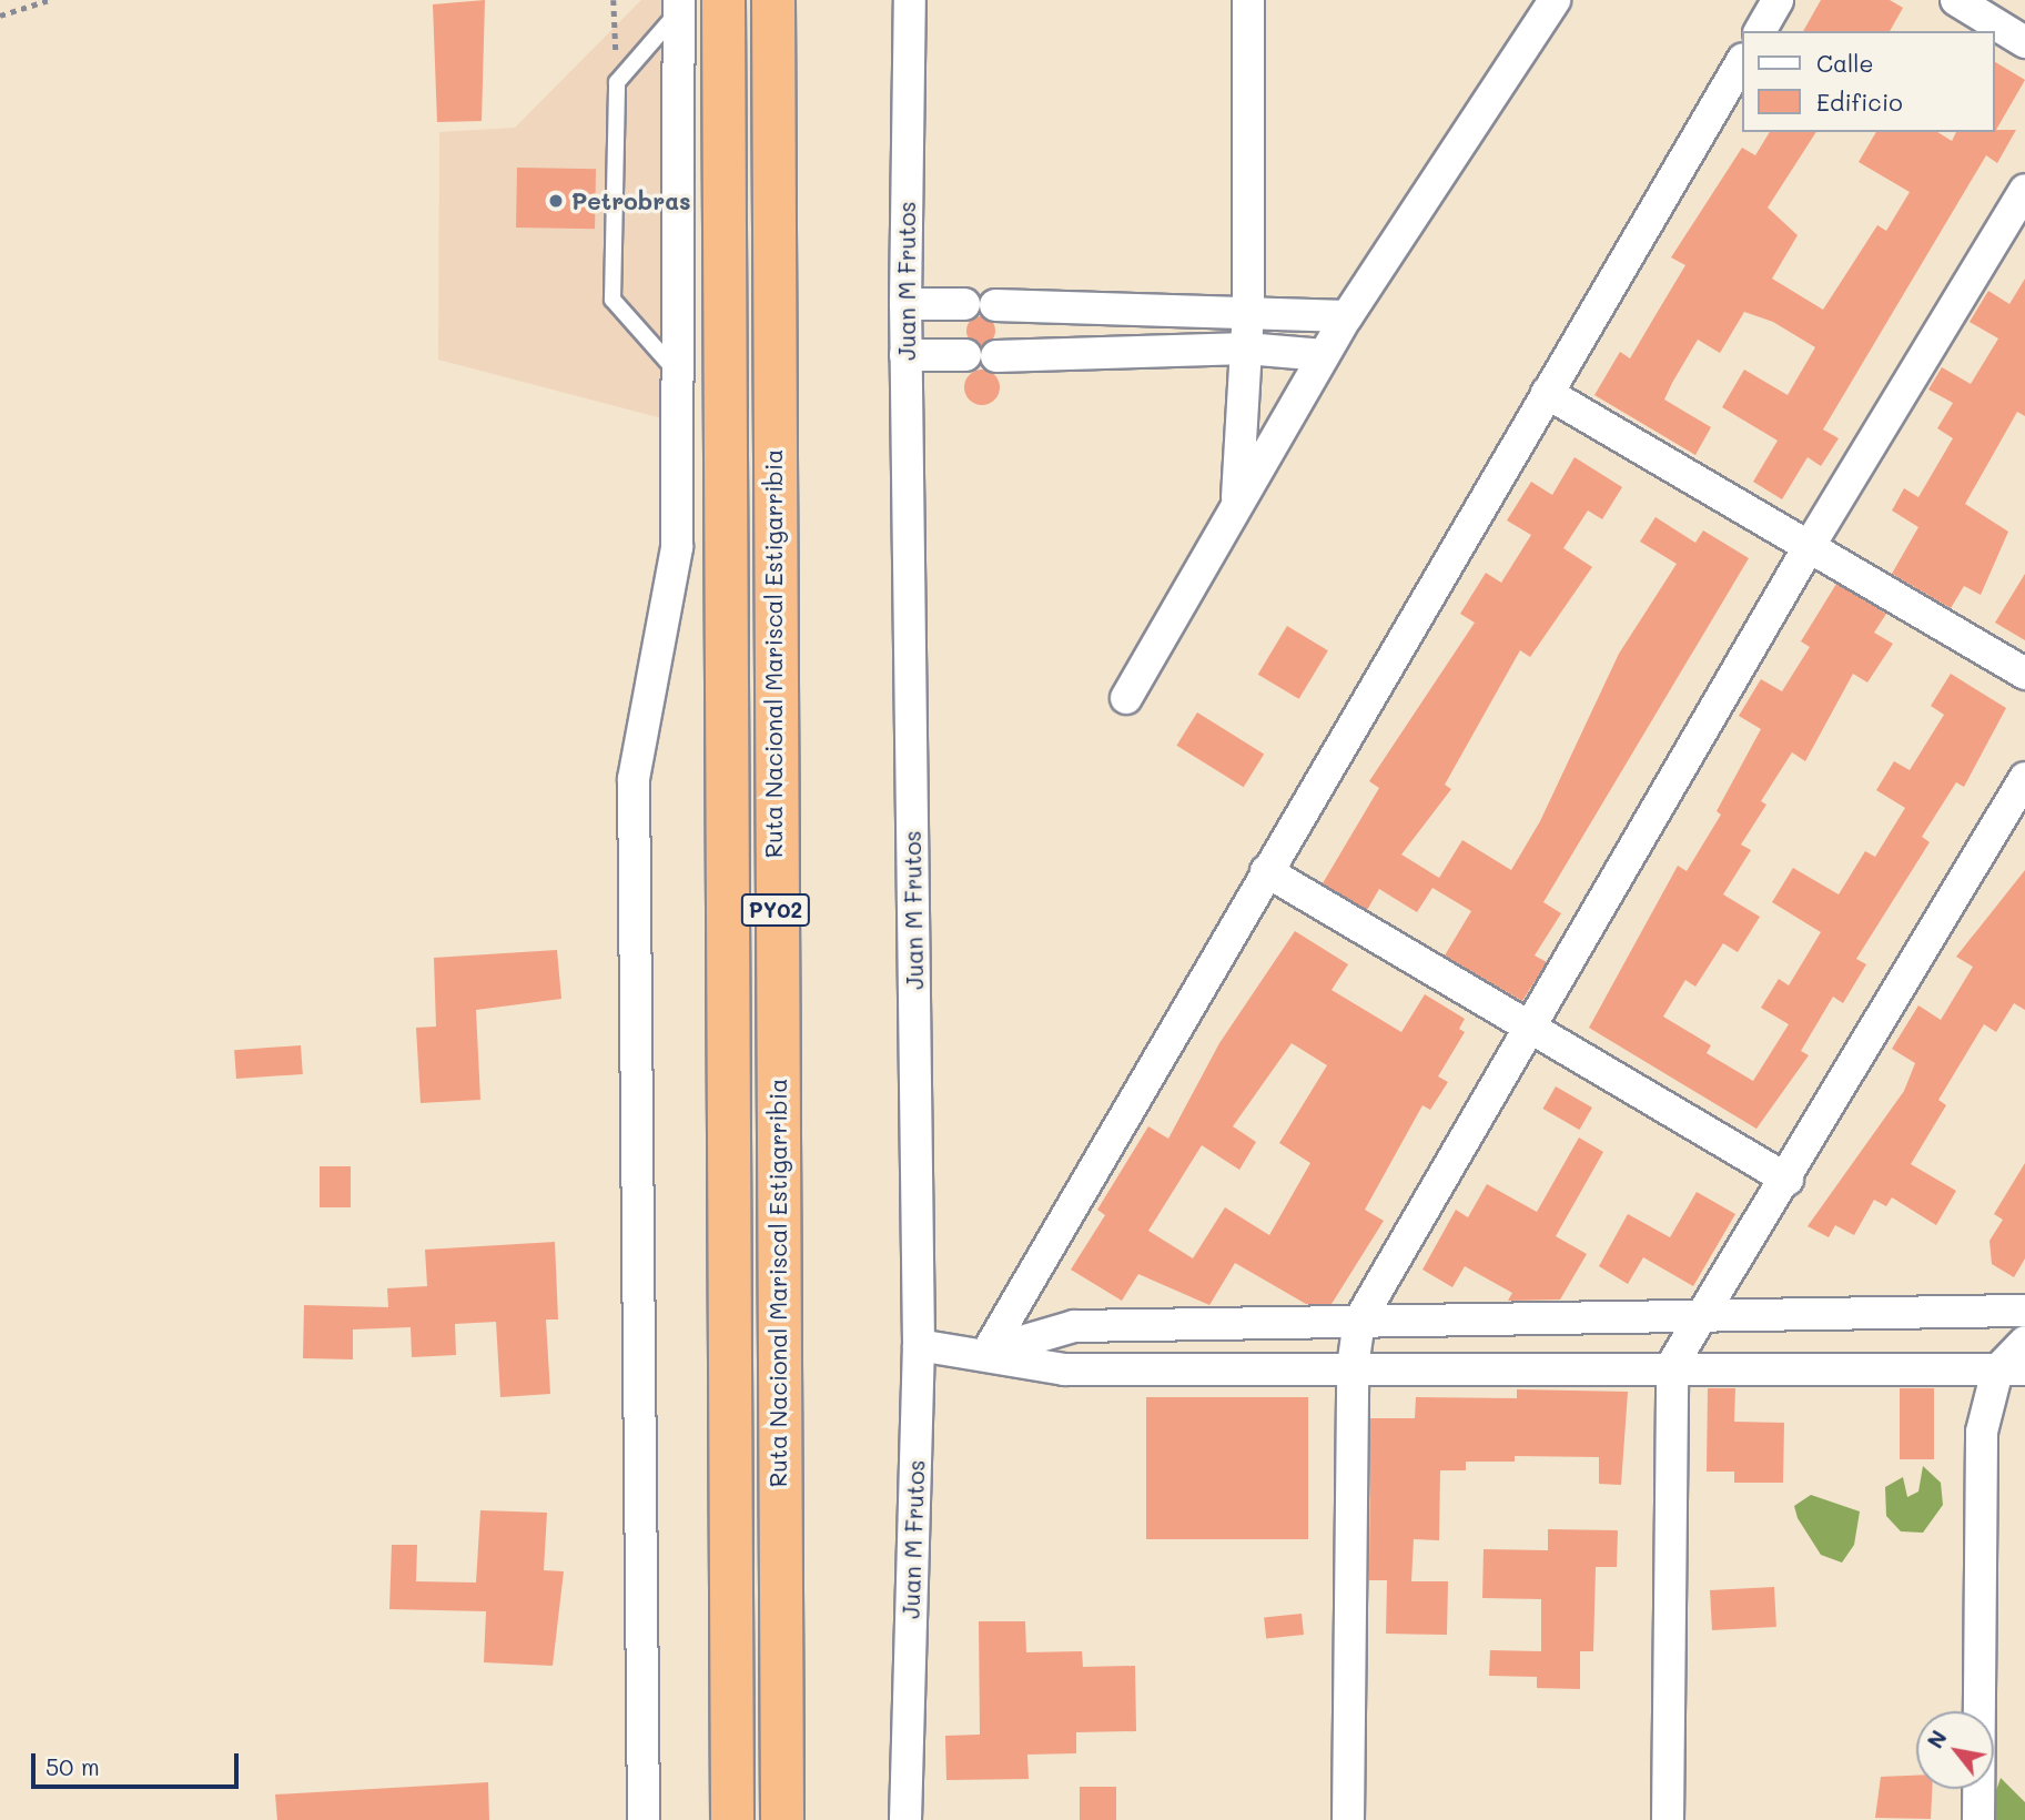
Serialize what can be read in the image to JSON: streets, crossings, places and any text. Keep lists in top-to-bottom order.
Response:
{
  "streets": {
    "highway": ["Ruta Nacional Mariscal Estigarribia", "PY02"],
    "street": ["Juan M Frutos"]
  },
  "places": ["Petrobras"],
  "legend": ["Calle", "Edificio"],
  "scale_bar": "50 m",
  "north": "top left"
}
